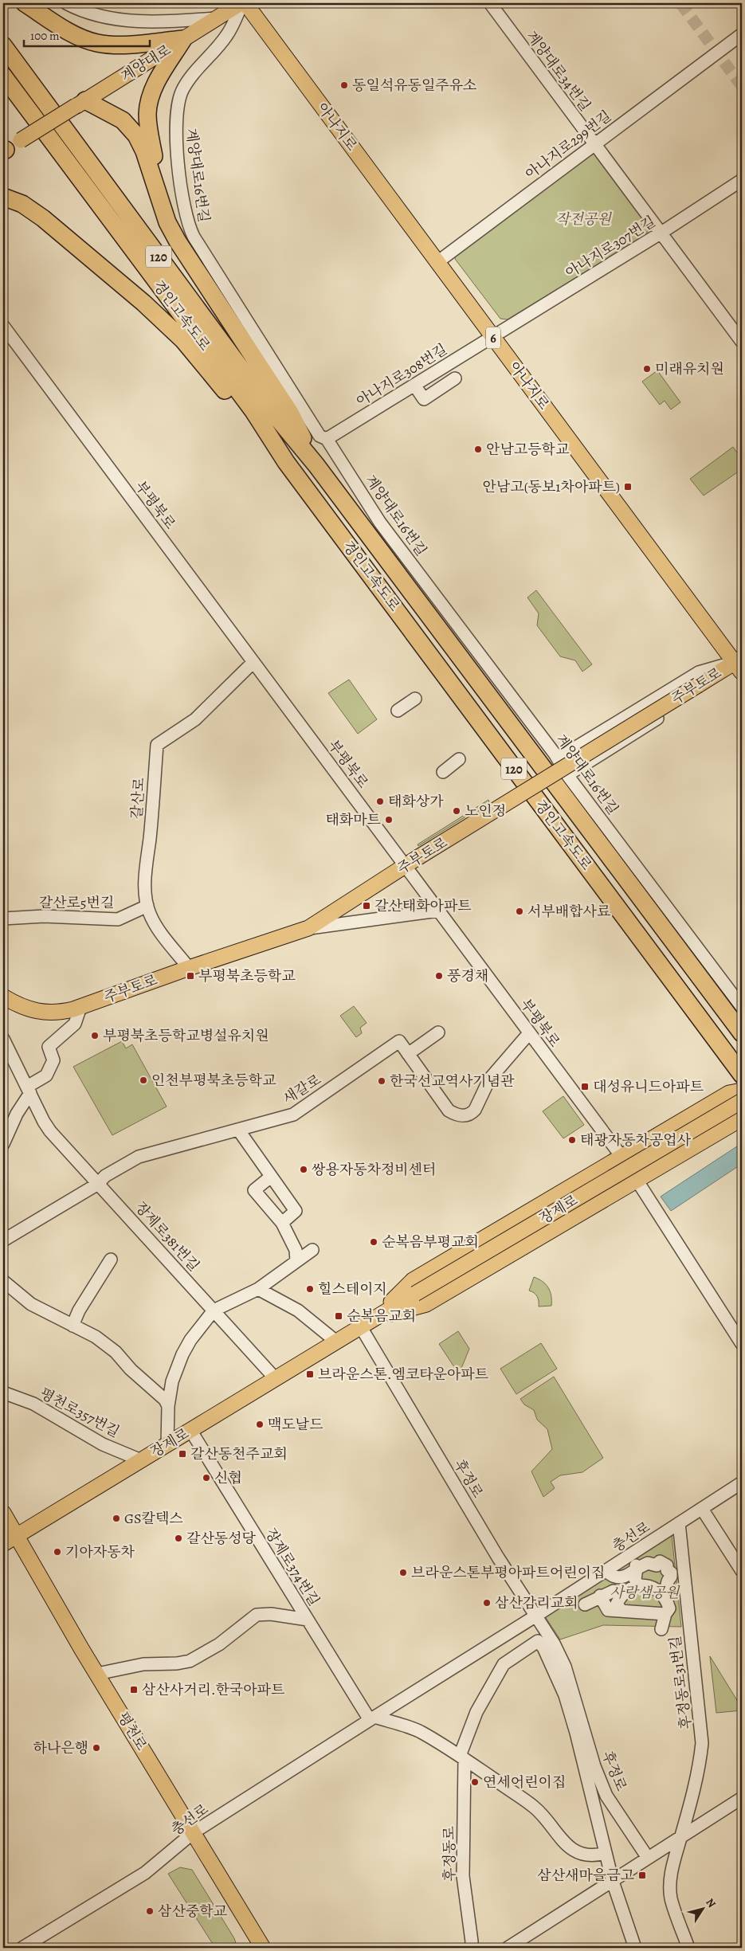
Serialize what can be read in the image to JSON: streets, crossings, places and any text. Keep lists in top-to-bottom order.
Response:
{
  "streets": {
    "highway": ["120", "경인고속도로"],
    "main road": [
      "계양대로",
      "아나지로",
      "6",
      "주부토로",
      "장제로",
      "평천로"
    ],
    "street": [
      "계양대로34번길",
      "아나지로299번길",
      "계양대로16번길",
      "아나지로307번길",
      "아나지로308번길",
      "부평북로",
      "갈산로",
      "갈산로5번길",
      "새갈로",
      "장제로381번길",
      "평천로357번길",
      "후정로",
      "충선로",
      "장제로374번길",
      "후정동로31번길",
      "후정동로"
    ]
  },
  "crossings": [
    ["계양대로", "아나지로"],
    ["계양대로", "계양대로16번길"],
    ["계양대로34번길", "아나지로299번길"],
    ["계양대로34번길", "아나지로307번길"],
    ["아나지로", "아나지로299번길"],
    ["아나지로", "계양대로16번길"],
    ["아나지로", "아나지로307번길"],
    ["아나지로", "아나지로308번길"],
    ["아나지로", "주부토로"],
    ["계양대로16번길", "아나지로308번길"],
    ["아나지로307번길", "아나지로308번길"],
    ["부평북로", "주부토로"],
    ["부평북로", "갈산로"],
    ["부평북로", "새갈로"],
    ["부평북로", "장제로"],
    ["주부토로", "갈산로"],
    ["갈산로", "갈산로5번길"],
    ["새갈로", "장제로381번길"],
    ["장제로", "장제로381번길"],
    ["장제로", "평천로357번길"],
    ["장제로", "후정로"],
    ["장제로", "장제로374번길"],
    ["장제로", "평천로"],
    ["후정로", "충선로"],
    ["충선로", "장제로374번길"],
    ["충선로", "후정동로31번길"],
    ["충선로", "평천로"]
  ],
  "parks": ["작전공원", "사랑샘공원"],
  "places": {
    "other": [
      "동일석유동일주유소",
      "미래유치원",
      "안남고등학교",
      "태화상가",
      "노인정",
      "태화마트",
      "서부배합사료",
      "풍경채",
      "부평북초등학교병설유치원",
      "인천부평북초등학교",
      "한국선교역사기념관",
      "태광자동차공업사",
      "쌍용자동차정비센터",
      "순복음부평교회",
      "힐스테이지",
      "맥도날드",
      "신협",
      "GS칼텍스",
      "갈산동성당",
      "기아자동차",
      "브라운스톤부평아파트어린이집",
      "삼산감리교회",
      "하나은행",
      "연세어린이집",
      "삼산중학교"
    ],
    "transit": [
      "안남고(동보1차아파트)",
      "갈산태화아파트",
      "부평북초등학교",
      "대성유니드아파트",
      "순복음교회",
      "브라운스톤.엠코타운아파트",
      "갈산동천주교회",
      "삼산사거리.한국아파트",
      "삼산새마을금고"
    ]
  },
  "scale_bar": "100 m",
  "north": "top right"
}
